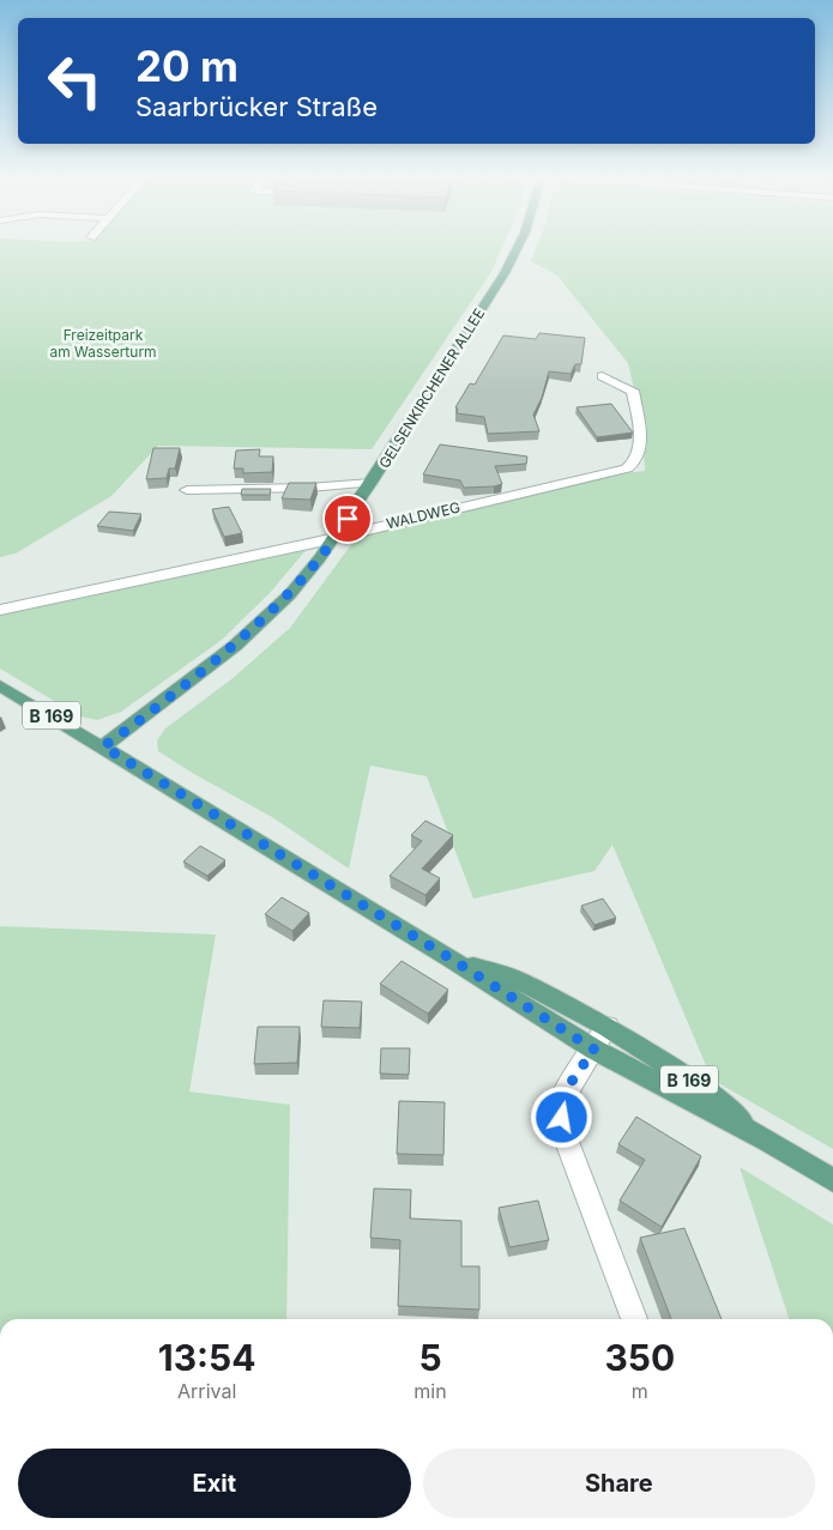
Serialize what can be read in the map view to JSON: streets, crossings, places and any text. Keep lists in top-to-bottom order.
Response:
{
  "streets": {
    "main road": ["GELSENKIRCHENER ALLEE", "B 169"],
    "street": ["WALDWEG"]
  },
  "crossings": [
    ["GELSENKIRCHENER ALLEE", "WALDWEG"],
    ["GELSENKIRCHENER ALLEE", "B 169"]
  ],
  "parks": ["Freizeitpark am Wasserturm"],
  "page": {
    "turn": ["20 m", "Saarbrücker Straße"],
    "eta": [
      "13:54",
      "Arrival",
      "5",
      "min",
      "350",
      "m"
    ],
    "buttons": ["Exit", "Share"]
  }
}
